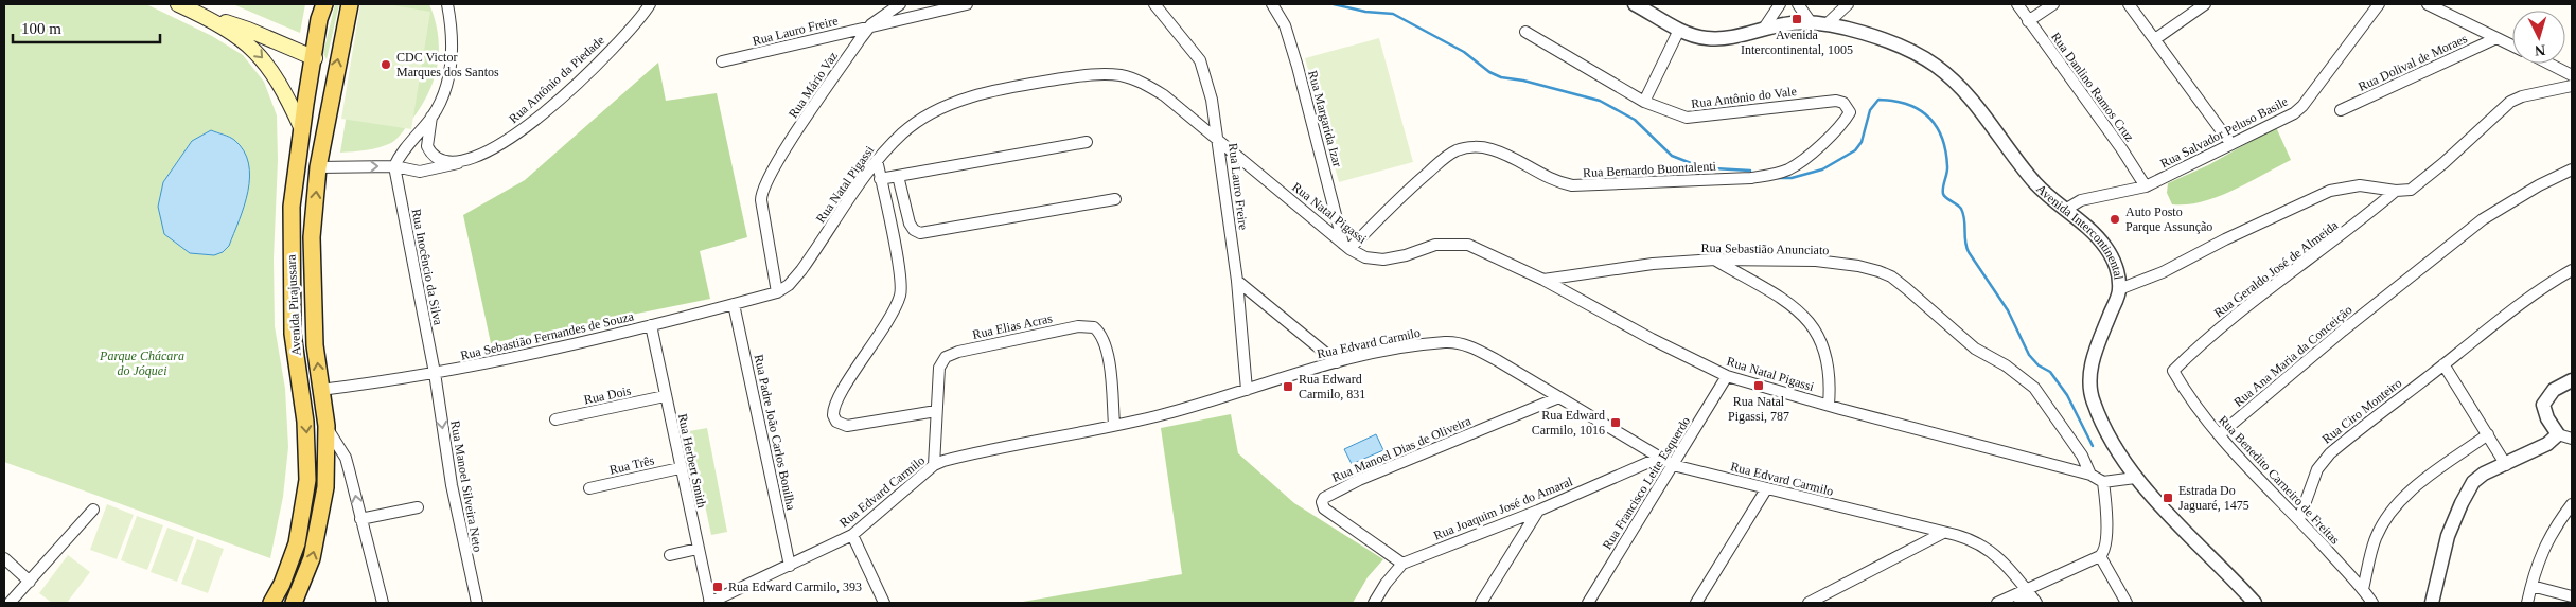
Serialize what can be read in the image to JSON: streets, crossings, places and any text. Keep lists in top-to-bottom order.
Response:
{
  "streets": {
    "main road": ["Avenida Pirajussara"],
    "street": [
      "Rua Lauro Freire",
      "Rua Dolival de Moraes",
      "Rua Antônio da Piedade",
      "Rua Mário Vaz",
      "Rua Danlino Ramos Cruz",
      "Rua Antônio do Vale",
      "Rua Margarida Izar",
      "Rua Salvador Peluso Basile",
      "Rua Bernardo Buontalenti",
      "Rua Natal Pigassi",
      "Avenida Intercontinental",
      "Rua Sebastião Anunciato",
      "Rua Inocêncio da Silva",
      "Rua Geraldo José de Almeida",
      "Rua Elias Acras",
      "Rua Sebastião Fernandes de Souza",
      "Rua Edvard Carmilo",
      "Rua Ana Maria da Conceição",
      "Rua Dois",
      "Rua Ciro Monteiro",
      "Rua Padre João Carlos Bonilha",
      "Rua Manoel Dias de Oliveira",
      "Rua Herbert Smith",
      "Rua Três",
      "Rua Benedito Carneiro de Freitas",
      "Rua Francisco Leite Esquerdo",
      "Rua Manoel Silveira Neto",
      "Rua Joaquim José do Amaral"
    ]
  },
  "crossings": [
    ["Rua Lauro Freire", "Rua Mário Vaz"],
    ["Rua Lauro Freire", "Rua Natal Pigassi"],
    ["Rua Lauro Freire", "Rua Edvard Carmilo"],
    ["Rua Antônio da Piedade", "Rua Inocêncio da Silva"],
    ["Rua Antônio da Piedade", "Avenida Pirajussara"],
    ["Rua Mário Vaz", "Rua Natal Pigassi"],
    ["Rua Mário Vaz", "Rua Sebastião Fernandes de Souza"],
    ["Rua Danlino Ramos Cruz", "Rua Salvador Peluso Basile"],
    ["Rua Antônio do Vale", "Rua Bernardo Buontalenti"],
    ["Rua Margarida Izar", "Rua Bernardo Buontalenti"],
    ["Rua Margarida Izar", "Rua Natal Pigassi"],
    ["Rua Salvador Peluso Basile", "Avenida Intercontinental"],
    ["Rua Bernardo Buontalenti", "Rua Natal Pigassi"],
    ["Rua Natal Pigassi", "Rua Sebastião Anunciato"],
    ["Rua Natal Pigassi", "Rua Sebastião Fernandes de Souza"],
    ["Rua Natal Pigassi", "Rua Francisco Leite Esquerdo"],
    ["Rua Inocêncio da Silva", "Rua Sebastião Fernandes de Souza"],
    ["Rua Inocêncio da Silva", "Rua Manoel Silveira Neto"],
    ["Rua Geraldo José de Almeida", "Rua Benedito Carneiro de Freitas"],
    ["Avenida Pirajussara", "Rua Sebastião Fernandes de Souza"],
    ["Rua Elias Acras", "Rua Edvard Carmilo"],
    ["Rua Sebastião Fernandes de Souza", "Rua Padre João Carlos Bonilha"],
    ["Rua Sebastião Fernandes de Souza", "Rua Herbert Smith"],
    ["Rua Sebastião Fernandes de Souza", "Rua Manoel Silveira Neto"],
    ["Rua Edvard Carmilo", "Rua Padre João Carlos Bonilha"],
    ["Rua Edvard Carmilo", "Rua Manoel Dias de Oliveira"],
    ["Rua Edvard Carmilo", "Rua Herbert Smith"],
    ["Rua Edvard Carmilo", "Rua Francisco Leite Esquerdo"],
    ["Rua Edvard Carmilo", "Rua Joaquim José do Amaral"],
    ["Rua Ana Maria da Conceição", "Rua Benedito Carneiro de Freitas"],
    ["Rua Dois", "Rua Herbert Smith"],
    ["Rua Ciro Monteiro", "Rua Benedito Carneiro de Freitas"],
    ["Rua Manoel Dias de Oliveira", "Rua Joaquim José do Amaral"],
    ["Rua Herbert Smith", "Rua Três"]
  ],
  "parks": ["Parque Chácara do Jóquei"],
  "places": {
    "transit": [
      "Avenida Intercontinental, 1005",
      "Rua Natal Pigassi, 787",
      "Rua Edward Carmilo, 831",
      "Rua Edward Carmilo, 1016",
      "Estrada Do Jaguaré, 1475",
      "Rua Edward Carmilo, 393"
    ],
    "other": ["CDC Victor Marques dos Santos", "Auto Posto Parque Assunção"]
  },
  "scale_bar": "100 m",
  "north": "bottom"
}
